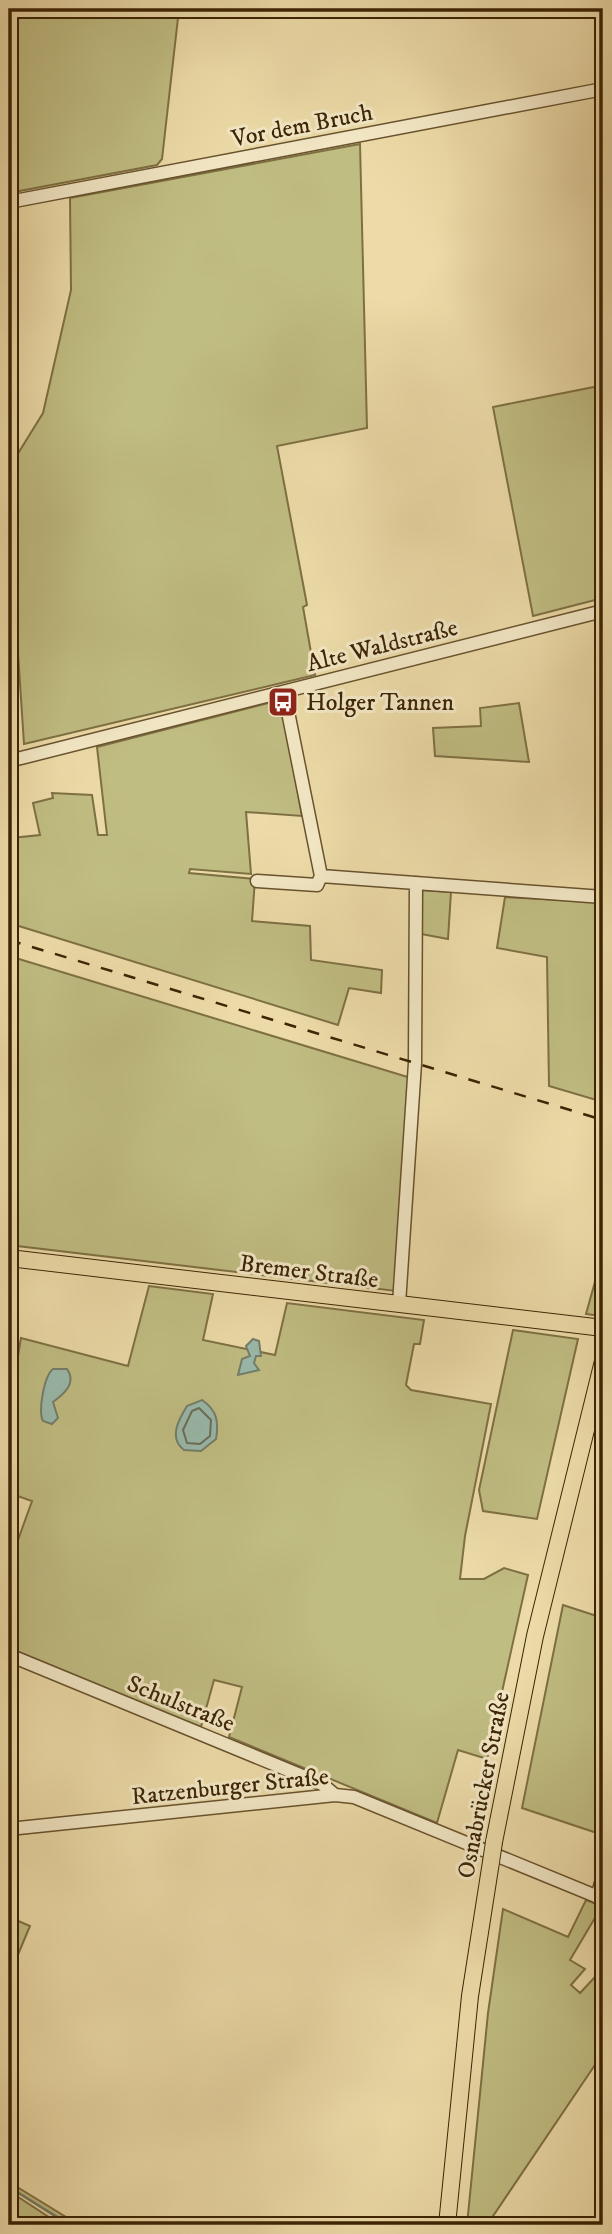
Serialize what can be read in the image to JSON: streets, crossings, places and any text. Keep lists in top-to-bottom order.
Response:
{
  "streets": {
    "main road": ["Bremer Straße", "Osnabrücker Straße"],
    "street": [
      "Vor dem Bruch",
      "Alte Waldstraße",
      "Schulstraße",
      "Ratzenburger Straße"
    ]
  },
  "crossings": [
    ["Schulstraße", "Ratzenburger Straße"]
  ],
  "places": {
    "bus stop": ["Holger Tannen"]
  }
}
